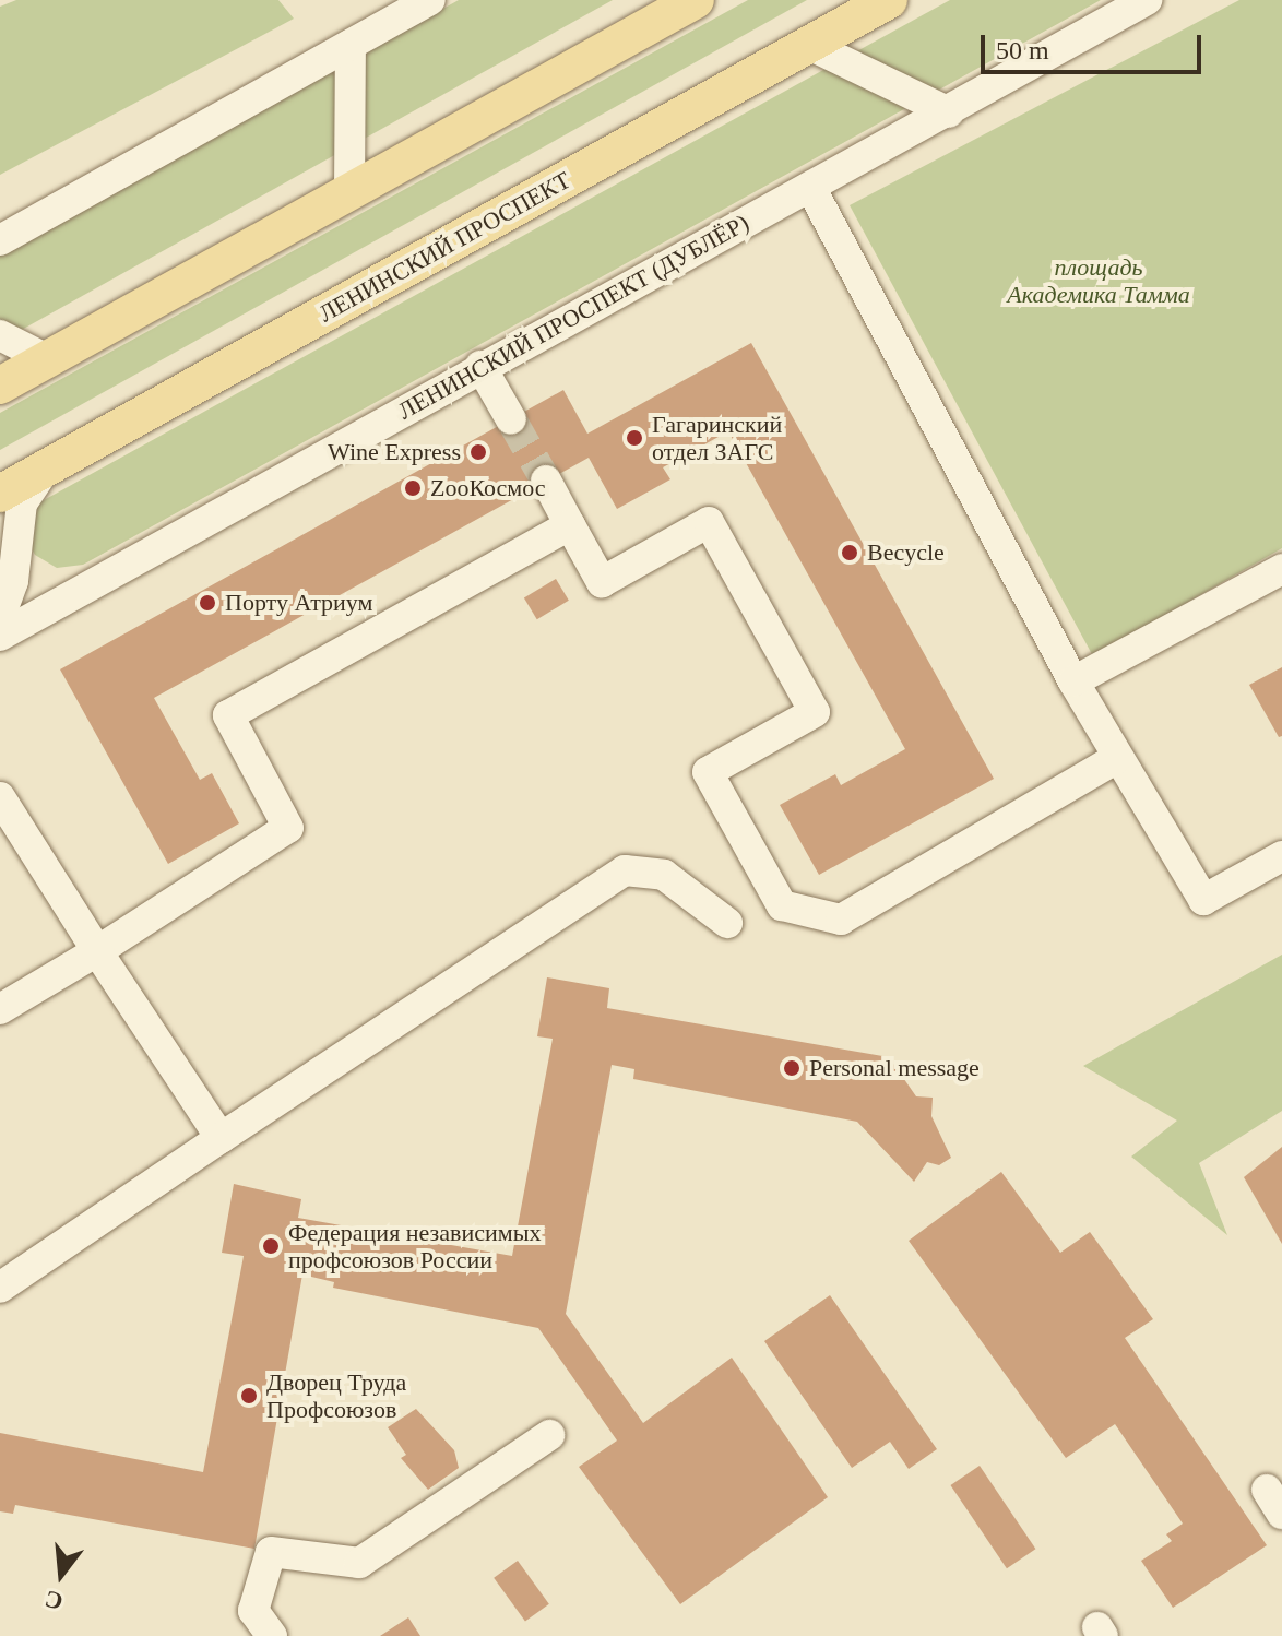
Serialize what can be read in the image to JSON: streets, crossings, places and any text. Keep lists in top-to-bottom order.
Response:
{
  "streets": {
    "main road": ["ЛЕНИНСКИЙ ПРОСПЕКТ"],
    "street": ["ЛЕНИНСКИЙ ПРОСПЕКТ (ДУБЛЁР)"]
  },
  "parks": ["площадь Академика Тамма"],
  "places": [
    "Гагаринский отдел ЗАГС",
    "Wine Express",
    "ZooКосмос",
    "Becycle",
    "Порту Атриум",
    "Personal message",
    "Федерация независимых профсоюзов России",
    "Дворец Труда Профсоюзов"
  ],
  "scale_bar": "50 m",
  "north": "bottom"
}
